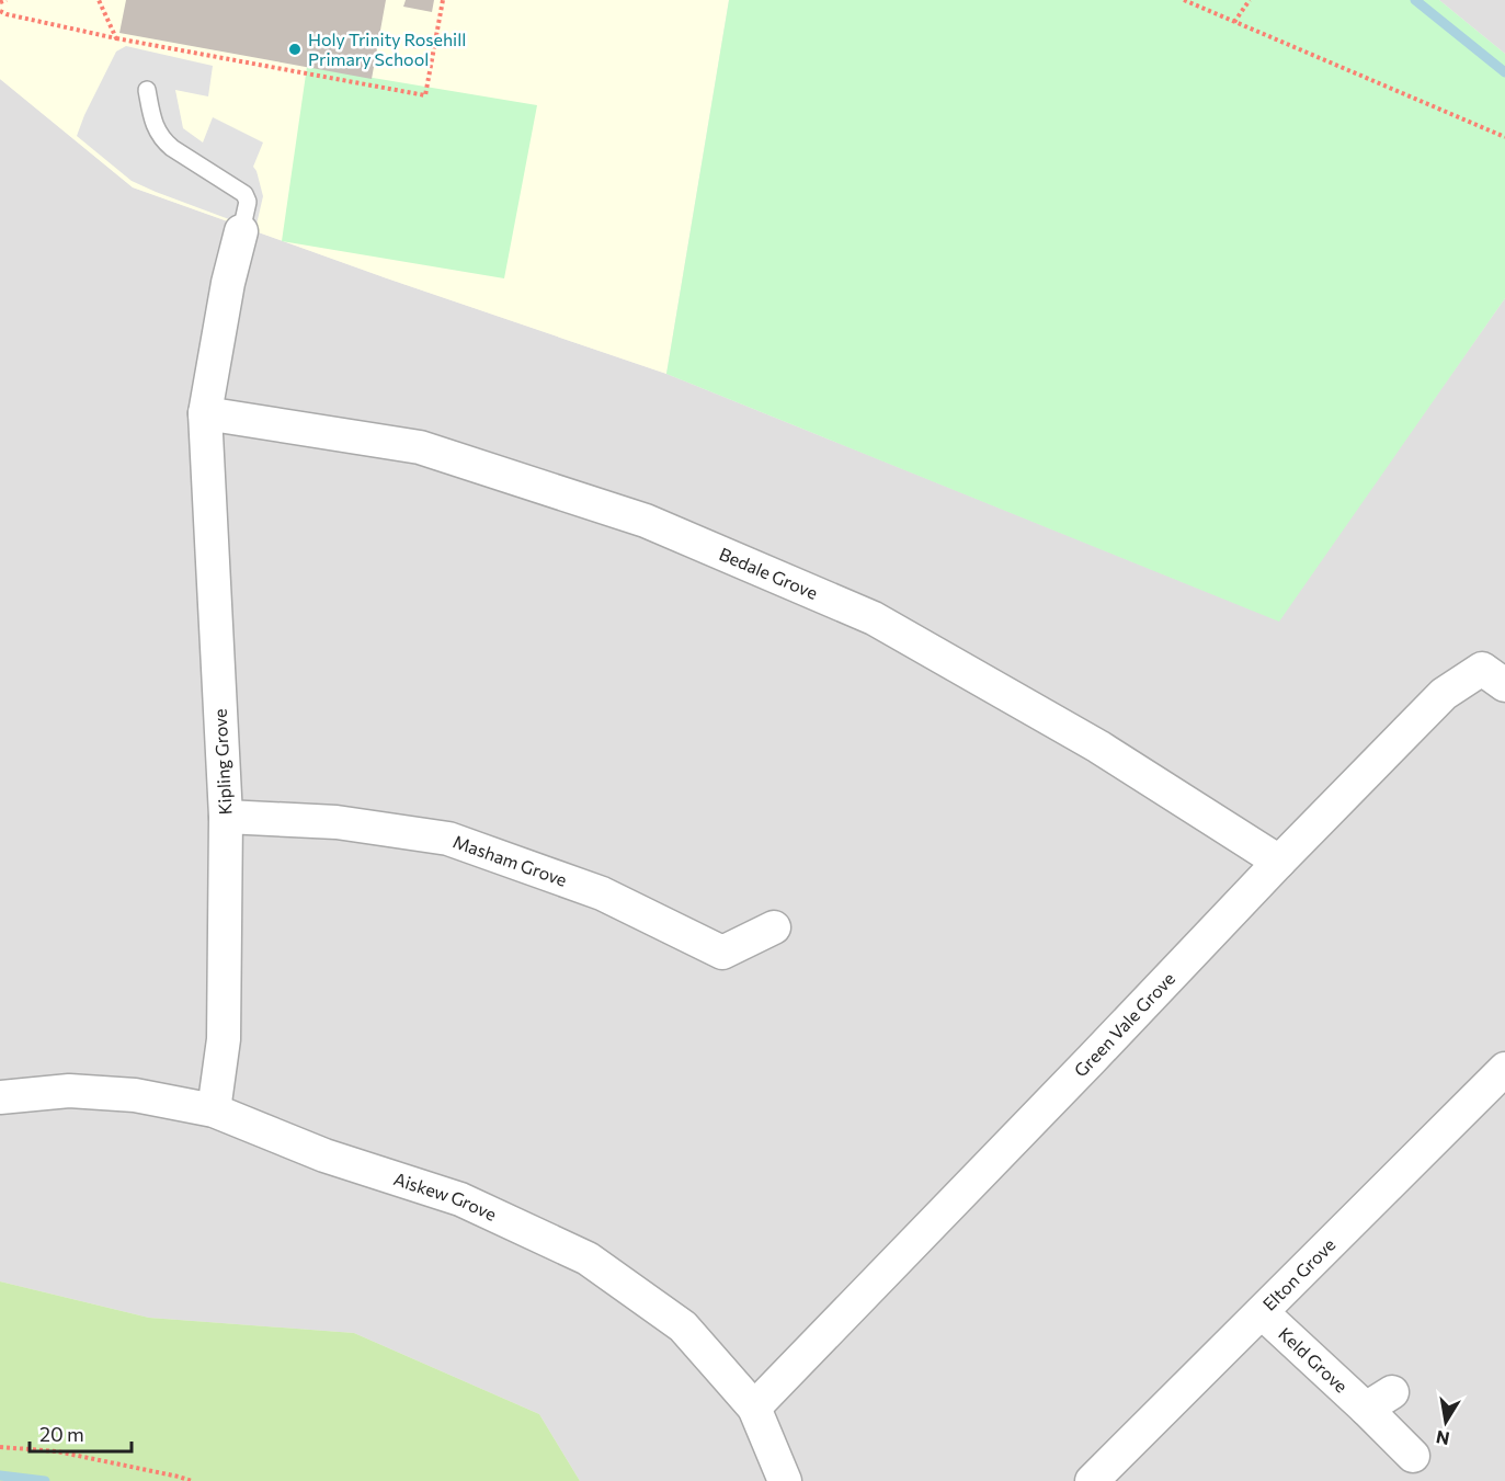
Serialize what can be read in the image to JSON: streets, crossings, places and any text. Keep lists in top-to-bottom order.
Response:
{
  "streets": {
    "street": [
      "Bedale Grove",
      "Kipling Grove",
      "Masham Grove",
      "Green Vale Grove",
      "Aiskew Grove",
      "Elton Grove",
      "Keld Grove"
    ]
  },
  "crossings": [
    ["Bedale Grove", "Kipling Grove"],
    ["Bedale Grove", "Green Vale Grove"],
    ["Kipling Grove", "Masham Grove"],
    ["Kipling Grove", "Aiskew Grove"],
    ["Green Vale Grove", "Aiskew Grove"],
    ["Elton Grove", "Keld Grove"]
  ],
  "places": ["Holy Trinity Rosehill Primary School"],
  "scale_bar": "20 m",
  "north": "bottom"
}
